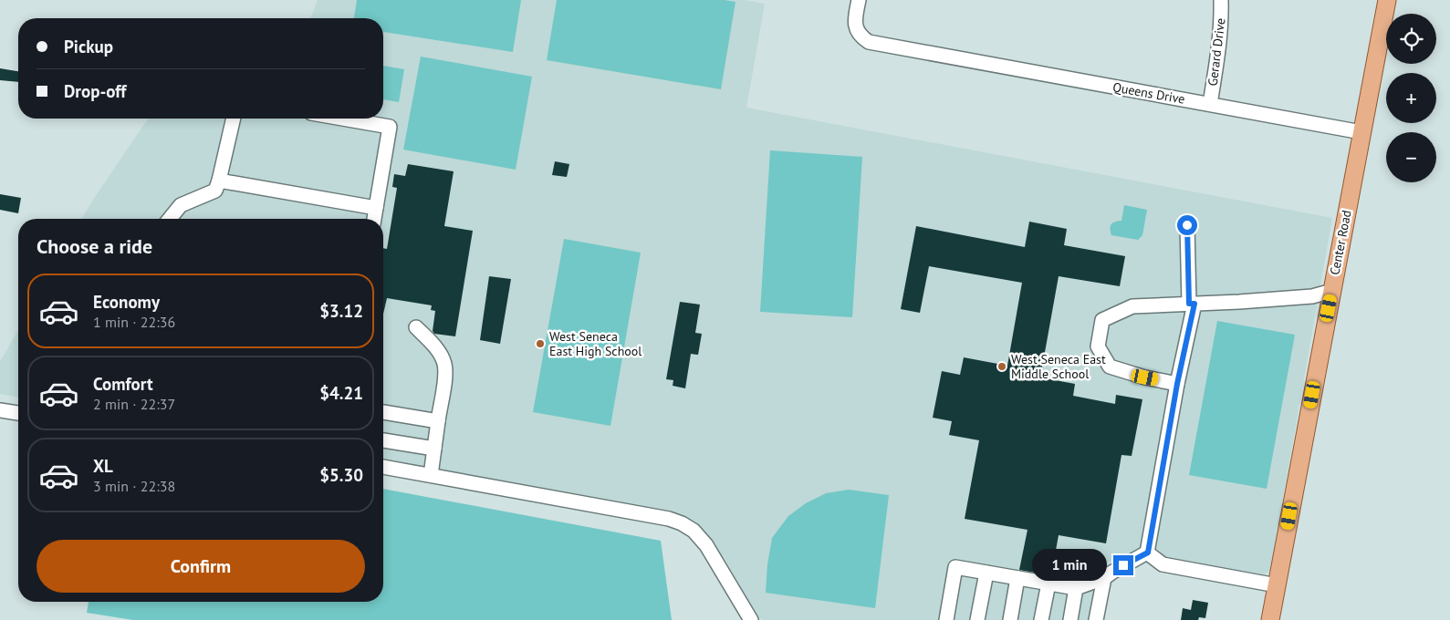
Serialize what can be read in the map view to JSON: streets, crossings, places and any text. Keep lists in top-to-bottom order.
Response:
{
  "streets": {
    "main road": ["Center Road"],
    "street": ["Gerard Drive", "Queens Drive"]
  },
  "crossings": [
    ["Gerard Drive", "Queens Drive"],
    ["Queens Drive", "Center Road"]
  ],
  "places": ["West Seneca East High School", "West Seneca East Middle School"],
  "page": {
    "map_buttons": ["+", "−"],
    "banner": ["Pickup", "Drop-off"],
    "heading": "Choose a ride",
    "list": [
      {
        "name": "Economy",
        "note": "1 min · 22:36",
        "value": "$3.12"
      },
      {
        "name": "Comfort",
        "note": "2 min · 22:37",
        "value": "$4.21"
      },
      {
        "name": "XL",
        "note": "3 min · 22:38",
        "value": "$5.30"
      }
    ],
    "buttons": "Confirm",
    "bubble": "1 min"
  }
}
